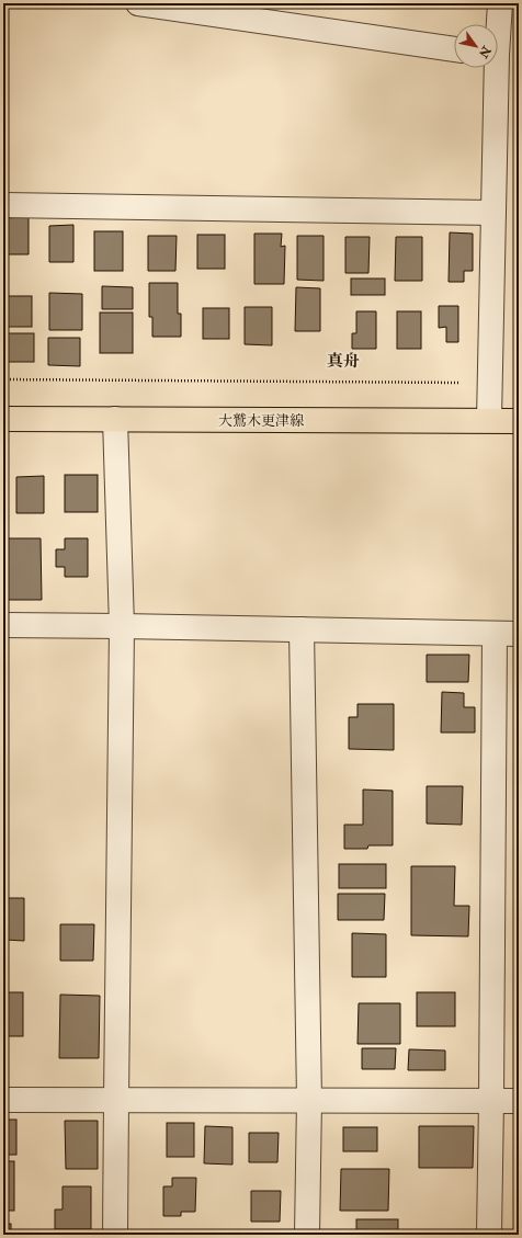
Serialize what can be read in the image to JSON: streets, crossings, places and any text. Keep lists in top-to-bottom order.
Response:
{
  "streets": {
    "main road": ["大鷲木更津線"]
  },
  "districts": ["真舟"],
  "north": "bottom right"
}
